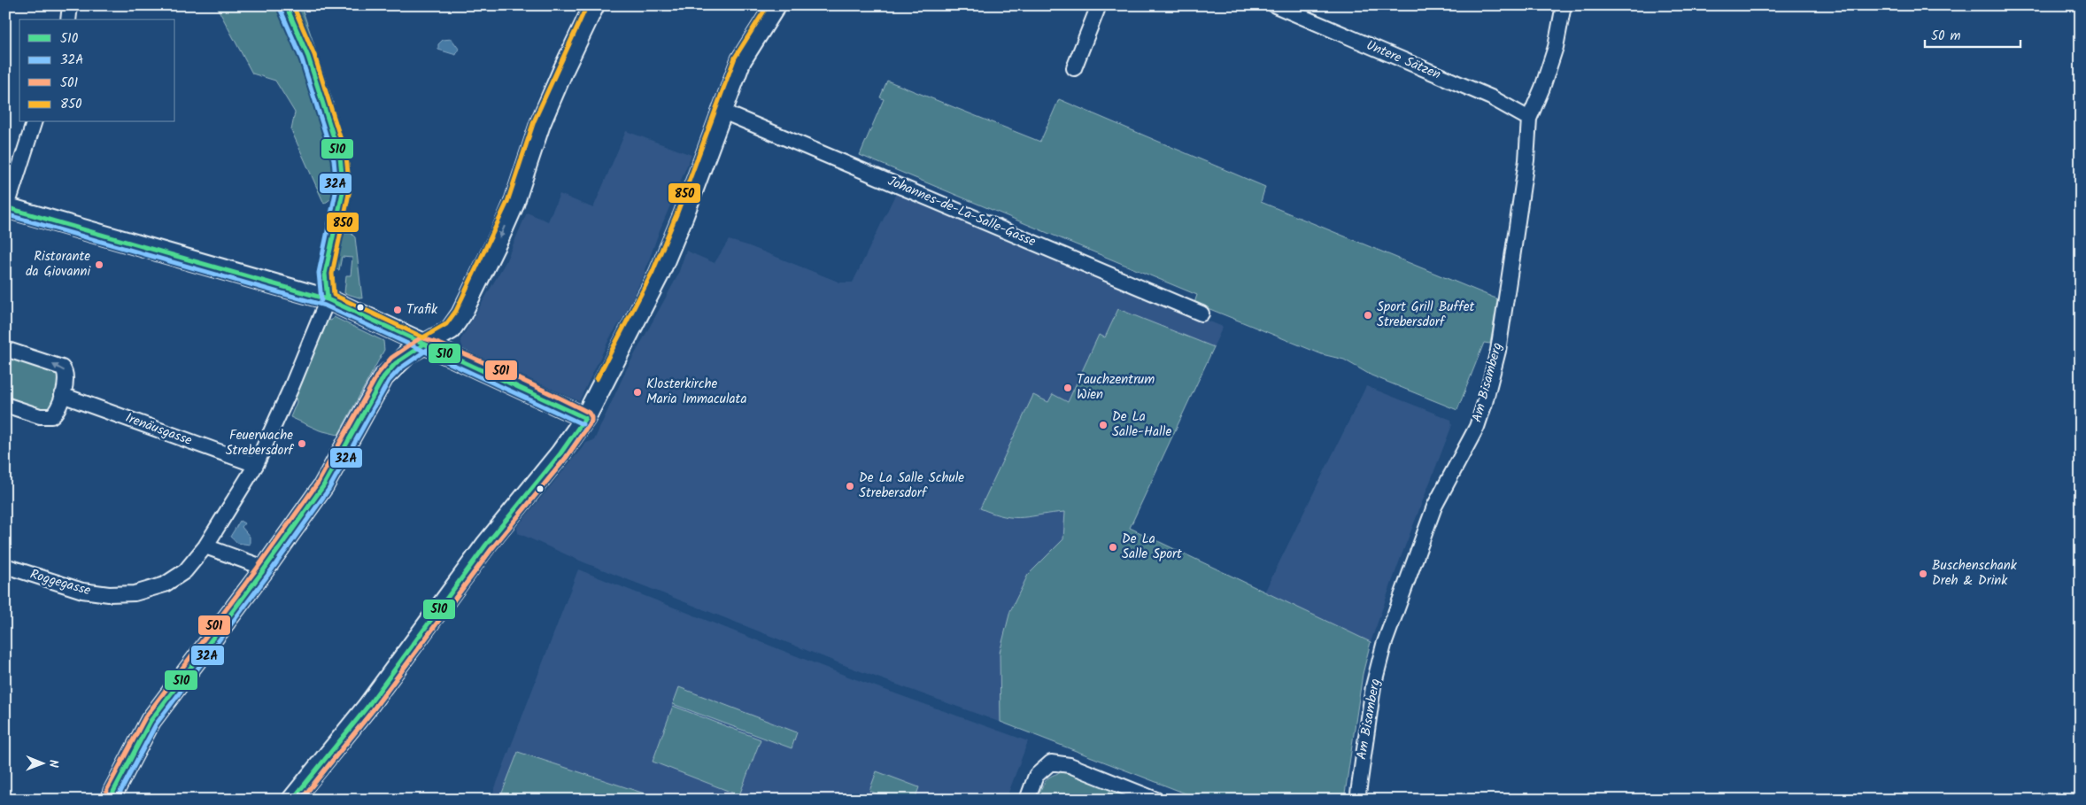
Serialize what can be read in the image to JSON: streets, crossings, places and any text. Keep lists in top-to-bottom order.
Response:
{
  "streets": {
    "street": [
      "Untere Sätzen",
      "Johannes-de-La-Salle-Gasse",
      "Am Bisamberg",
      "Irenäusgasse",
      "Roggegasse"
    ]
  },
  "crossings": [
    ["Untere Sätzen", "Am Bisamberg"],
    ["Irenäusgasse", "Roggegasse"]
  ],
  "places": [
    "Ristorante da Giovanni",
    "Trafik",
    "Sport Grill Buffet Strebersdorf",
    "Tauchzentrum Wien",
    "Klosterkirche Maria Immaculata",
    "De La Salle-Halle",
    "Feuerwache Strebersdorf",
    "De La Salle Schule Strebersdorf",
    "De La Salle Sport",
    "Buschenschank Dreh & Drink"
  ],
  "lines": [
    "transit line 510",
    "transit line 850",
    "transit line 32A",
    "transit line 501"
  ],
  "legend": [
    "510",
    "32A",
    "501",
    "850"
  ],
  "scale_bar": "50 m",
  "north": "right"
}
